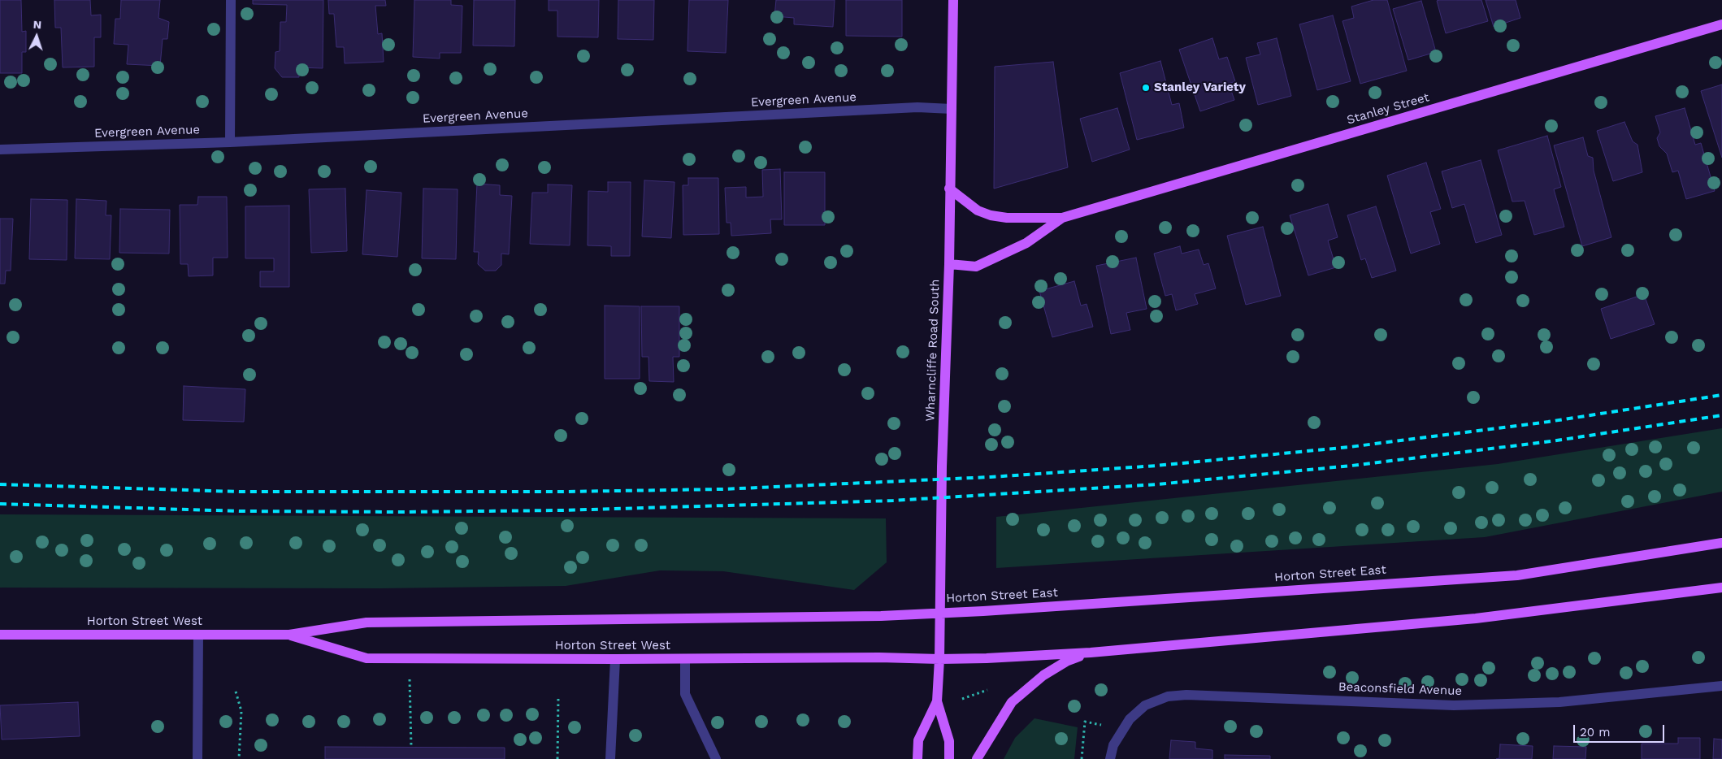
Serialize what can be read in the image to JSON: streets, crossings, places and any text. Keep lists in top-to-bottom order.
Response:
{
  "streets": {
    "main road": [
      "Stanley Street",
      "Wharncliffe Road South",
      "Horton Street East",
      "Horton Street West"
    ],
    "street": ["Evergreen Avenue", "Beaconsfield Avenue"]
  },
  "crossings": [
    ["Evergreen Avenue", "Wharncliffe Road South"],
    ["Stanley Street", "Wharncliffe Road South"],
    ["Wharncliffe Road South", "Horton Street East"],
    ["Wharncliffe Road South", "Horton Street West"],
    ["Horton Street East", "Horton Street West"]
  ],
  "places": ["Stanley Variety"],
  "scale_bar": "20 m",
  "north": "top"
}
